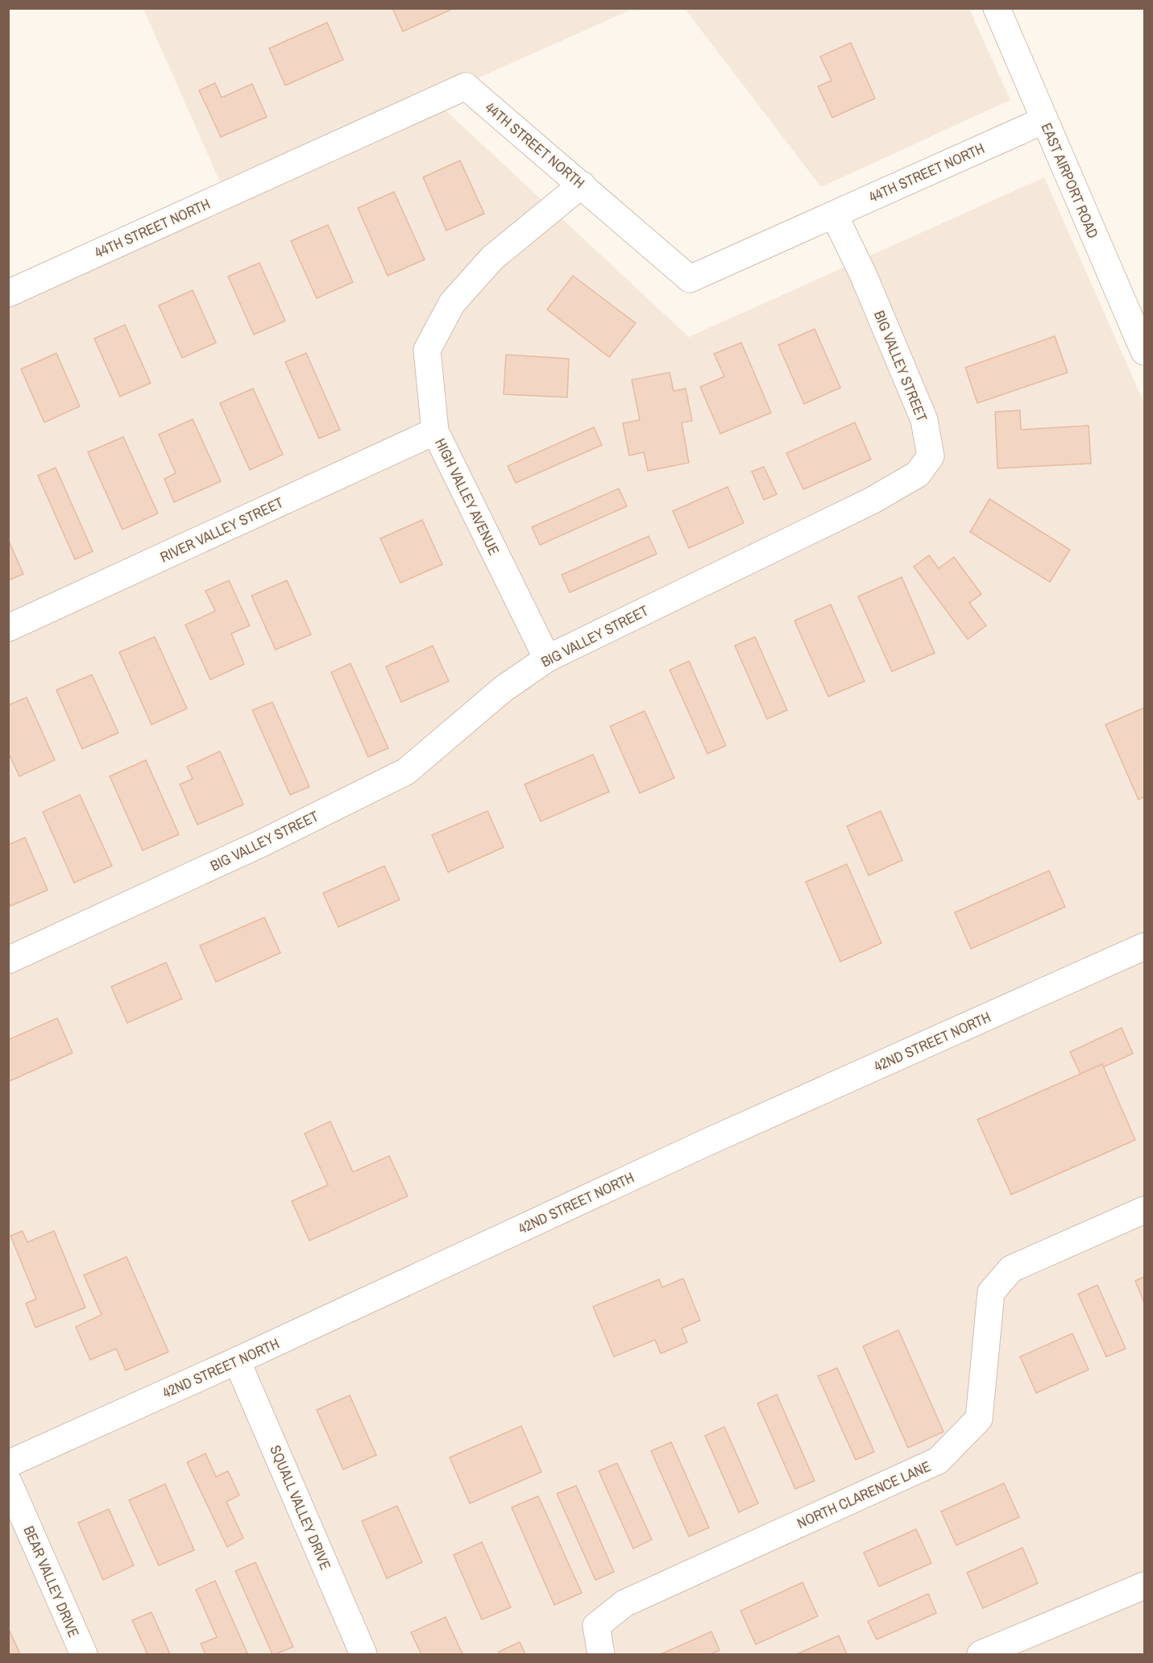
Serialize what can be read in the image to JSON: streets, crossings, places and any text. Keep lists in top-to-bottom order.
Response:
{
  "streets": {
    "street": [
      "44TH STREET NORTH",
      "EAST AIRPORT ROAD",
      "BIG VALLEY STREET",
      "HIGH VALLEY AVENUE",
      "RIVER VALLEY STREET",
      "42ND STREET NORTH",
      "NORTH CLARENCE LANE",
      "SQUALL VALLEY DRIVE",
      "BEAR VALLEY DRIVE"
    ]
  },
  "crossings": [
    ["44TH STREET NORTH", "EAST AIRPORT ROAD"],
    ["44TH STREET NORTH", "BIG VALLEY STREET"],
    ["44TH STREET NORTH", "HIGH VALLEY AVENUE"],
    ["BIG VALLEY STREET", "HIGH VALLEY AVENUE"],
    ["HIGH VALLEY AVENUE", "RIVER VALLEY STREET"],
    ["42ND STREET NORTH", "SQUALL VALLEY DRIVE"]
  ]
}
